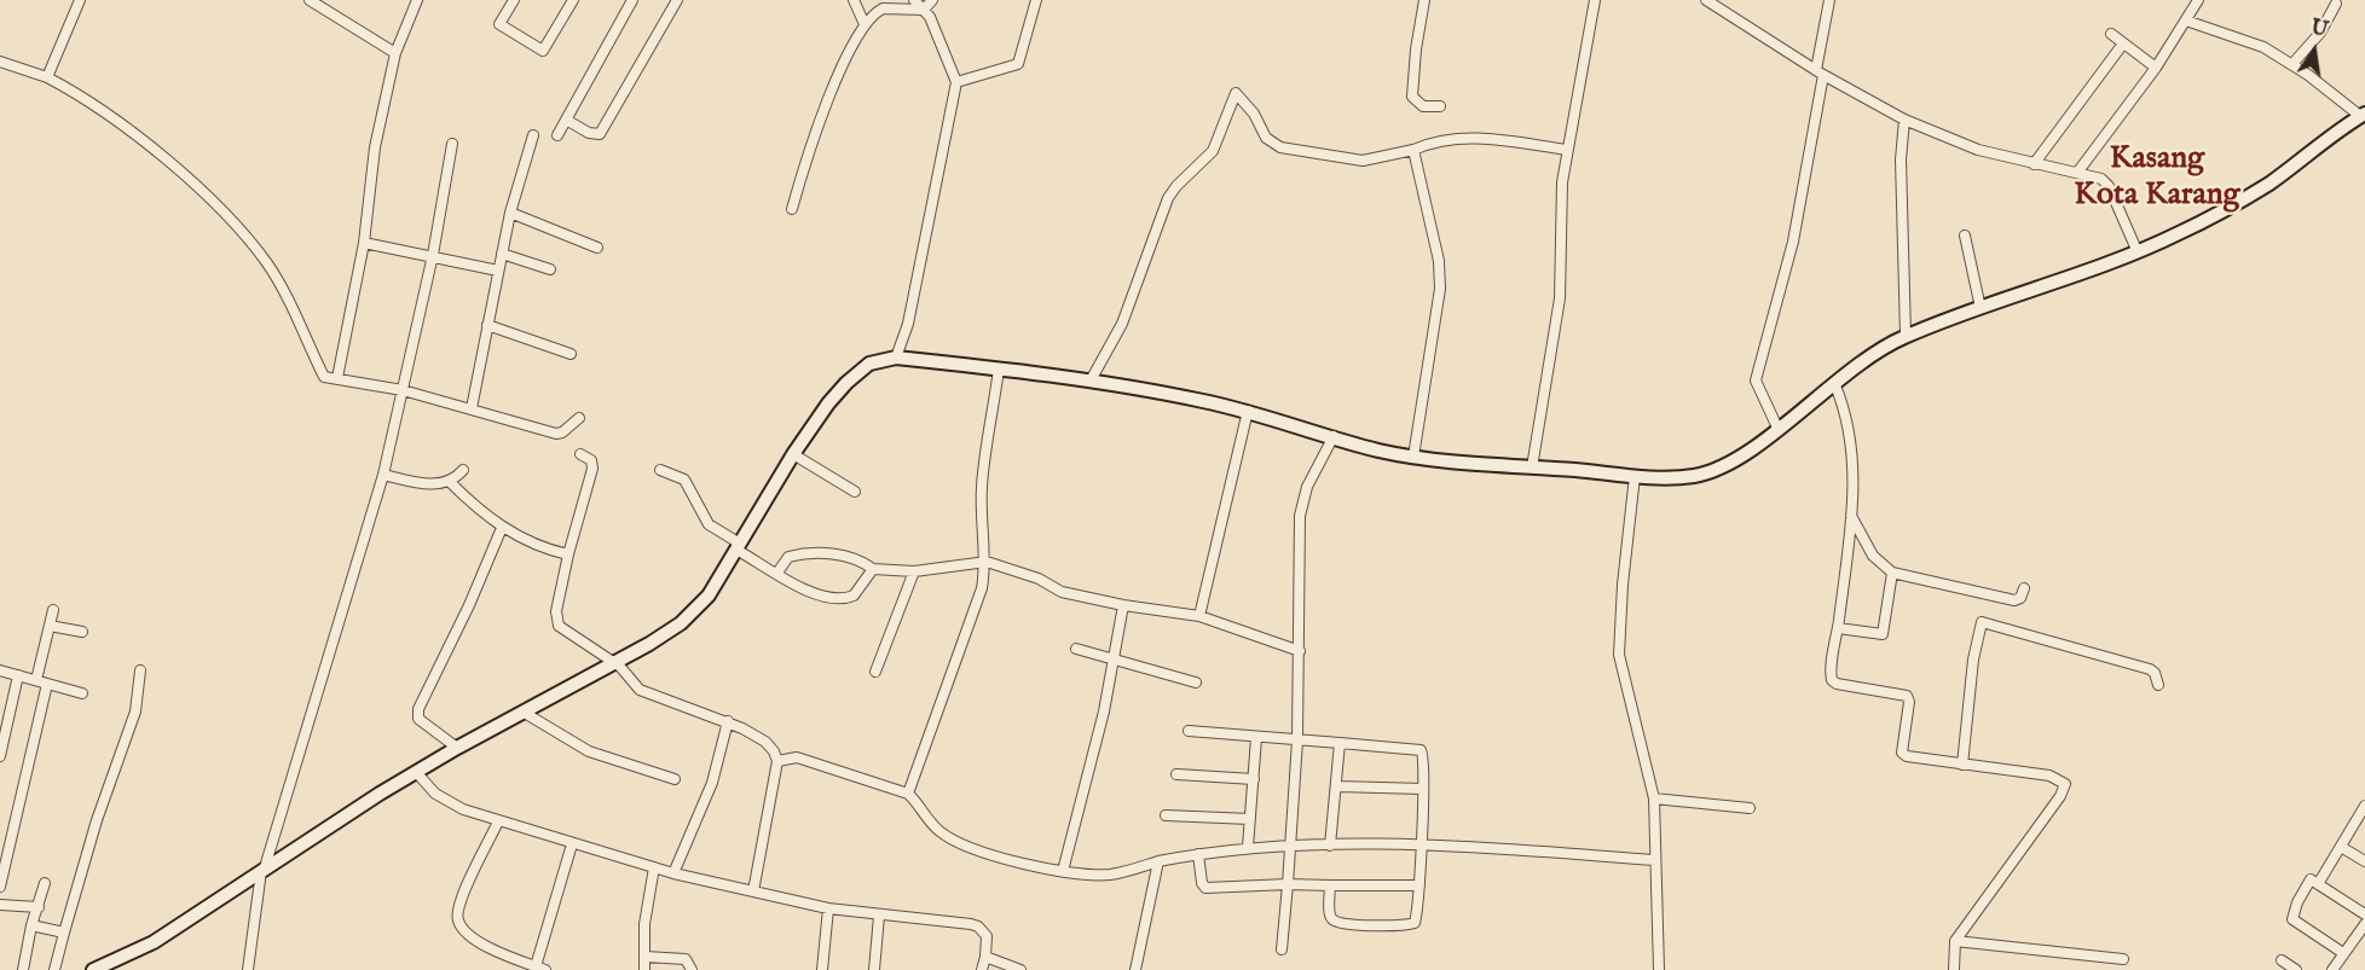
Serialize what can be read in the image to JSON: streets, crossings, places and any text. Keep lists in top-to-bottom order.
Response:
{
  "districts": ["Kasang Kota Karang"],
  "north": "top"
}
